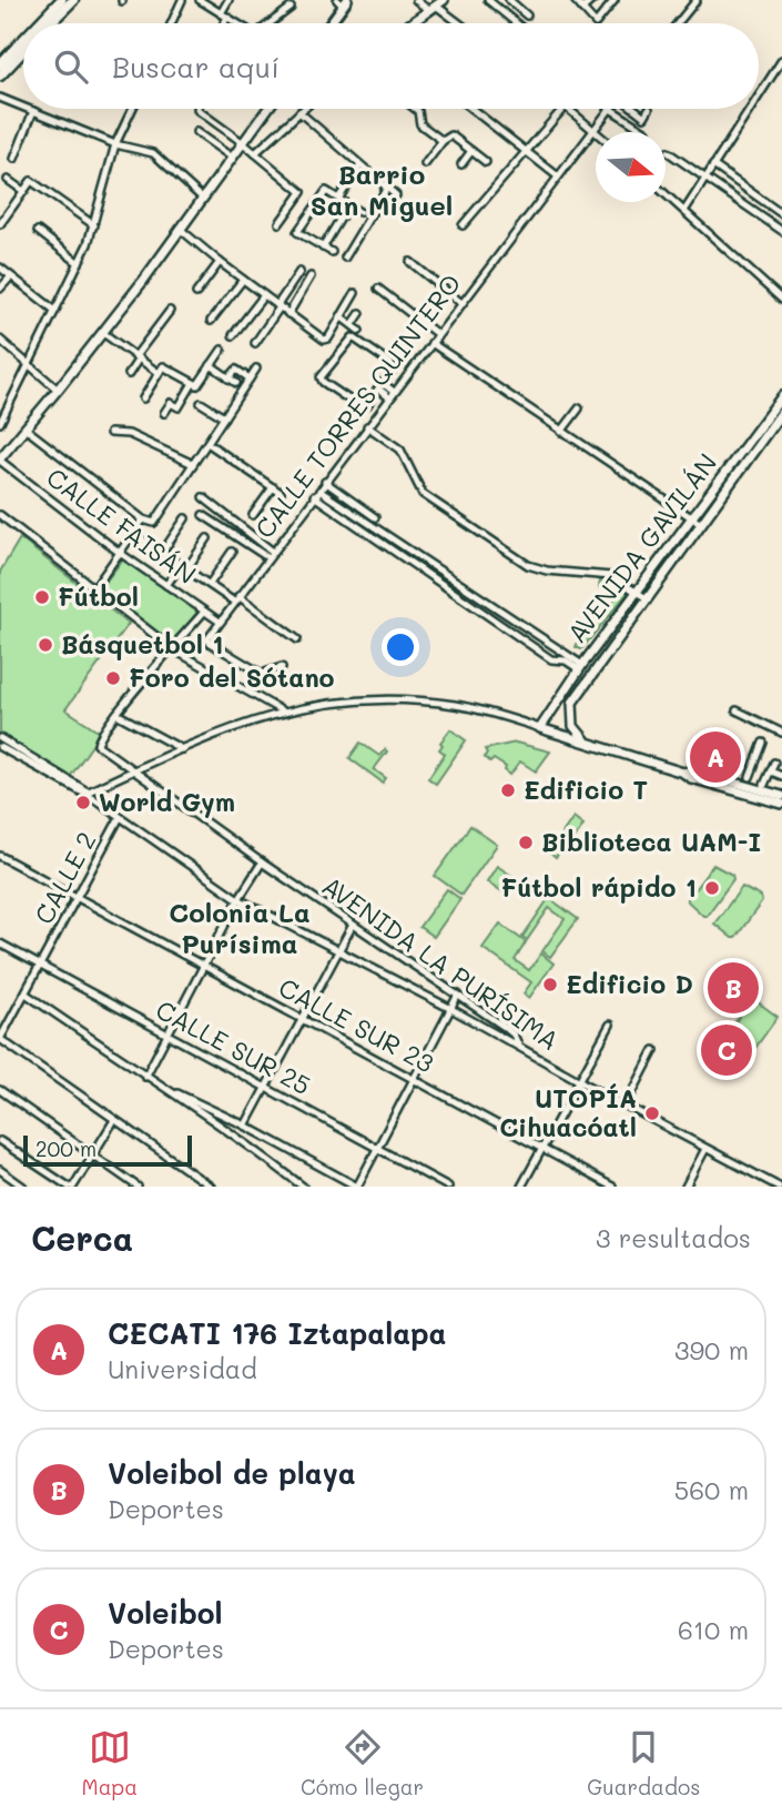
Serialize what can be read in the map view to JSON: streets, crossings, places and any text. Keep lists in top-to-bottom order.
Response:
{
  "streets": {
    "main road": ["AVENIDA GAVILÁN"],
    "street": [
      "CALLE TORRES QUINTERO",
      "CALLE FAISÁN",
      "CALLE 2",
      "AVENIDA LA PURÍSIMA",
      "CALLE SUR 23",
      "CALLE SUR 25"
    ]
  },
  "crossings": [
    ["CALLE TORRES QUINTERO", "CALLE FAISÁN"],
    ["CALLE 2", "CALLE SUR 23"],
    ["CALLE 2", "CALLE SUR 25"]
  ],
  "districts": ["Barrio San Miguel", "Colonia La Purísima"],
  "places": [
    "Fútbol",
    "Básquetbol 1",
    "Foro del Sótano",
    "Edificio T",
    "World Gym",
    "Biblioteca UAM-I",
    "Fútbol rápido 1",
    "Edificio D",
    "UTOPÍA Cihuacóatl"
  ],
  "scale_bar": "200 m",
  "north": "right",
  "page": {
    "search": "Buscar aquí",
    "pins": ["A", "B", "C"],
    "scale": "200 m",
    "heading": ["Cerca", "3 resultados"],
    "list": [
      {
        "mark": "A",
        "name": "CECATI 176 Iztapalapa",
        "note": "Universidad",
        "value": "390 m"
      },
      {
        "mark": "B",
        "name": "Voleibol de playa",
        "note": "Deportes",
        "value": "560 m"
      },
      {
        "mark": "C",
        "name": "Voleibol",
        "note": "Deportes",
        "value": "610 m"
      }
    ],
    "nav": ["Mapa", "Cómo llegar", "Guardados"]
  }
}
